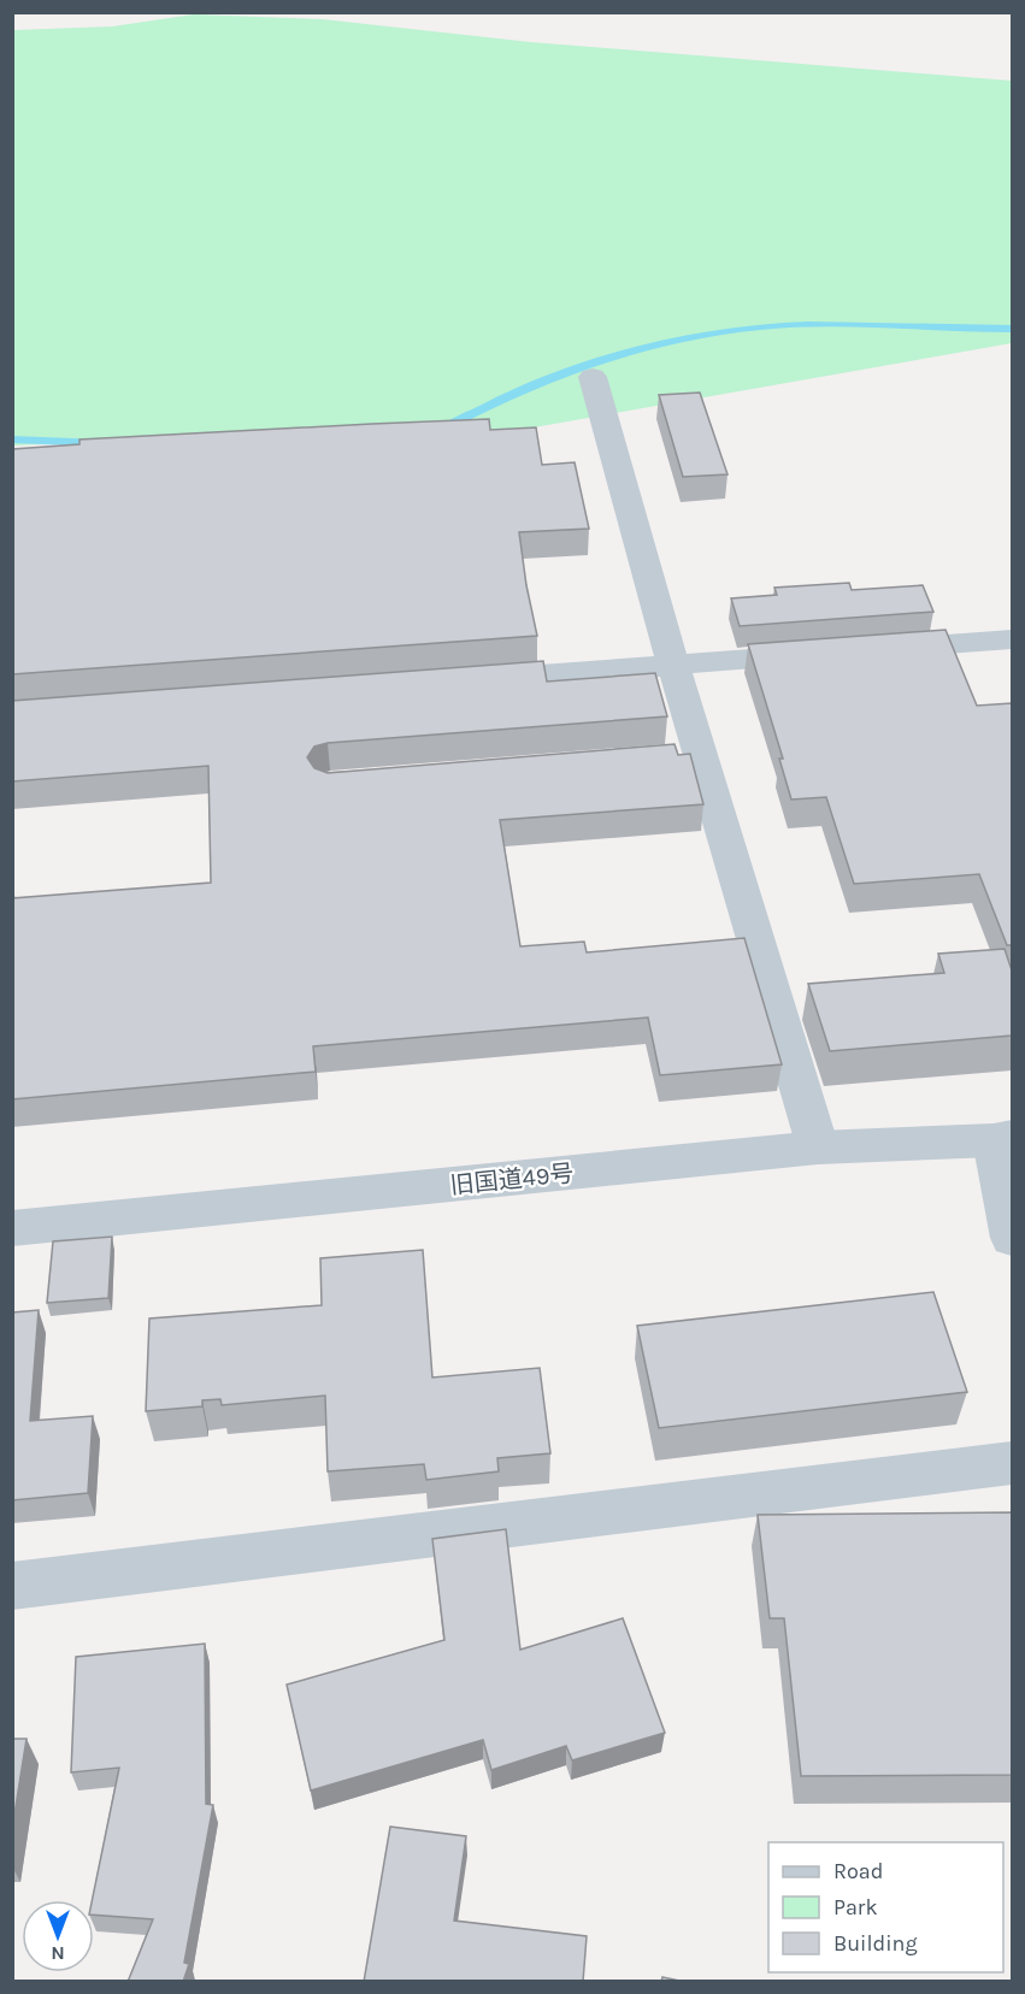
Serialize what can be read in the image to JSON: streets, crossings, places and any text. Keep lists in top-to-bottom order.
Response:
{
  "streets": {
    "street": ["旧国道49号"]
  },
  "legend": ["Road", "Park", "Building"],
  "north": "bottom"
}
